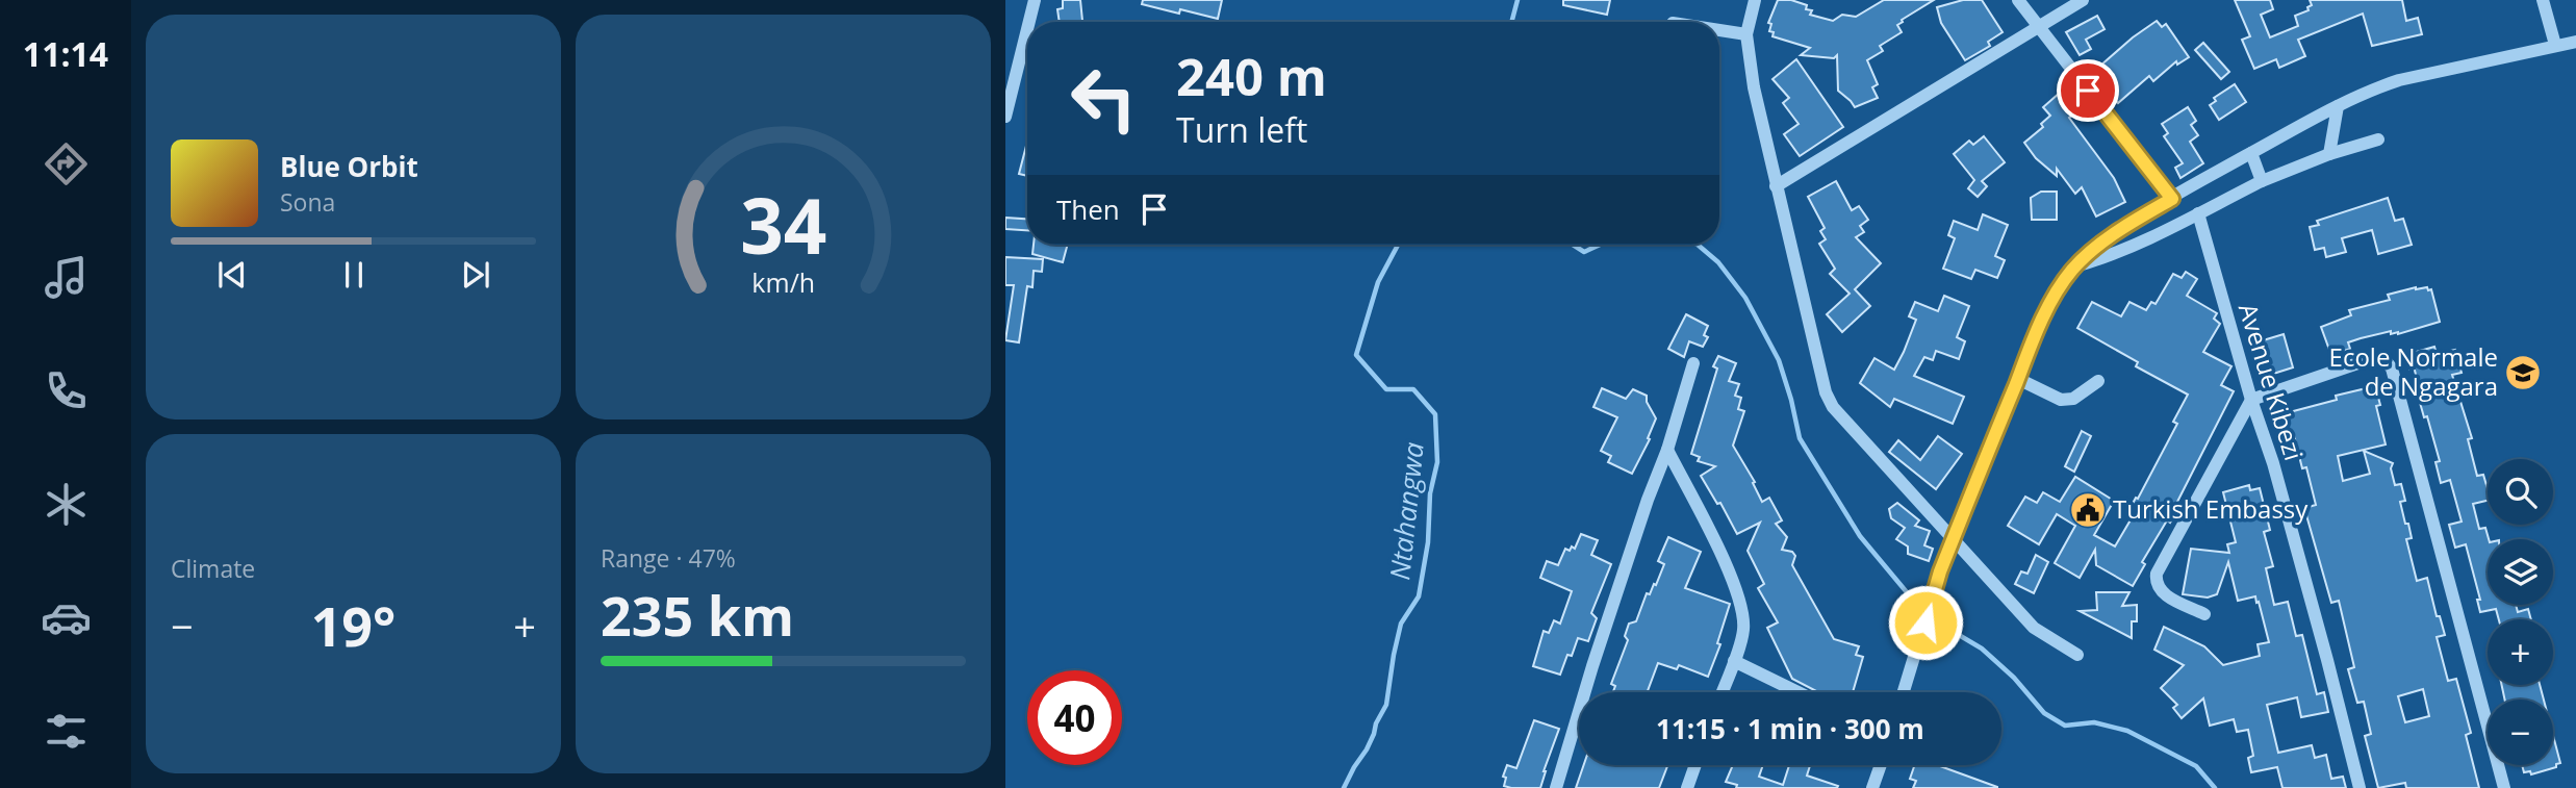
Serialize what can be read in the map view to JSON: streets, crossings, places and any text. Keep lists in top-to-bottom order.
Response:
{
  "streets": {
    "street": ["Avenue Kibezi"]
  },
  "water": ["Ntahangwa"],
  "places": {
    "school or university": ["Ecole Normale de Ngagara"],
    "public building": ["Turkish Embassy"]
  },
  "page": {
    "tabs": "11:14",
    "turn": ["240 m", "Turn left"],
    "song": ["Blue Orbit", "Sona"],
    "then": "Then",
    "tile": [
      "Climate",
      ["Range · 47%", "235 km"]
    ],
    "map_buttons": ["+", "−"],
    "heat": ["−", "19°", "+"],
    "limit": "40",
    "trip": "11:15 · 1 min · 300 m",
    "gauge": ["34", "km/h"]
  }
}
